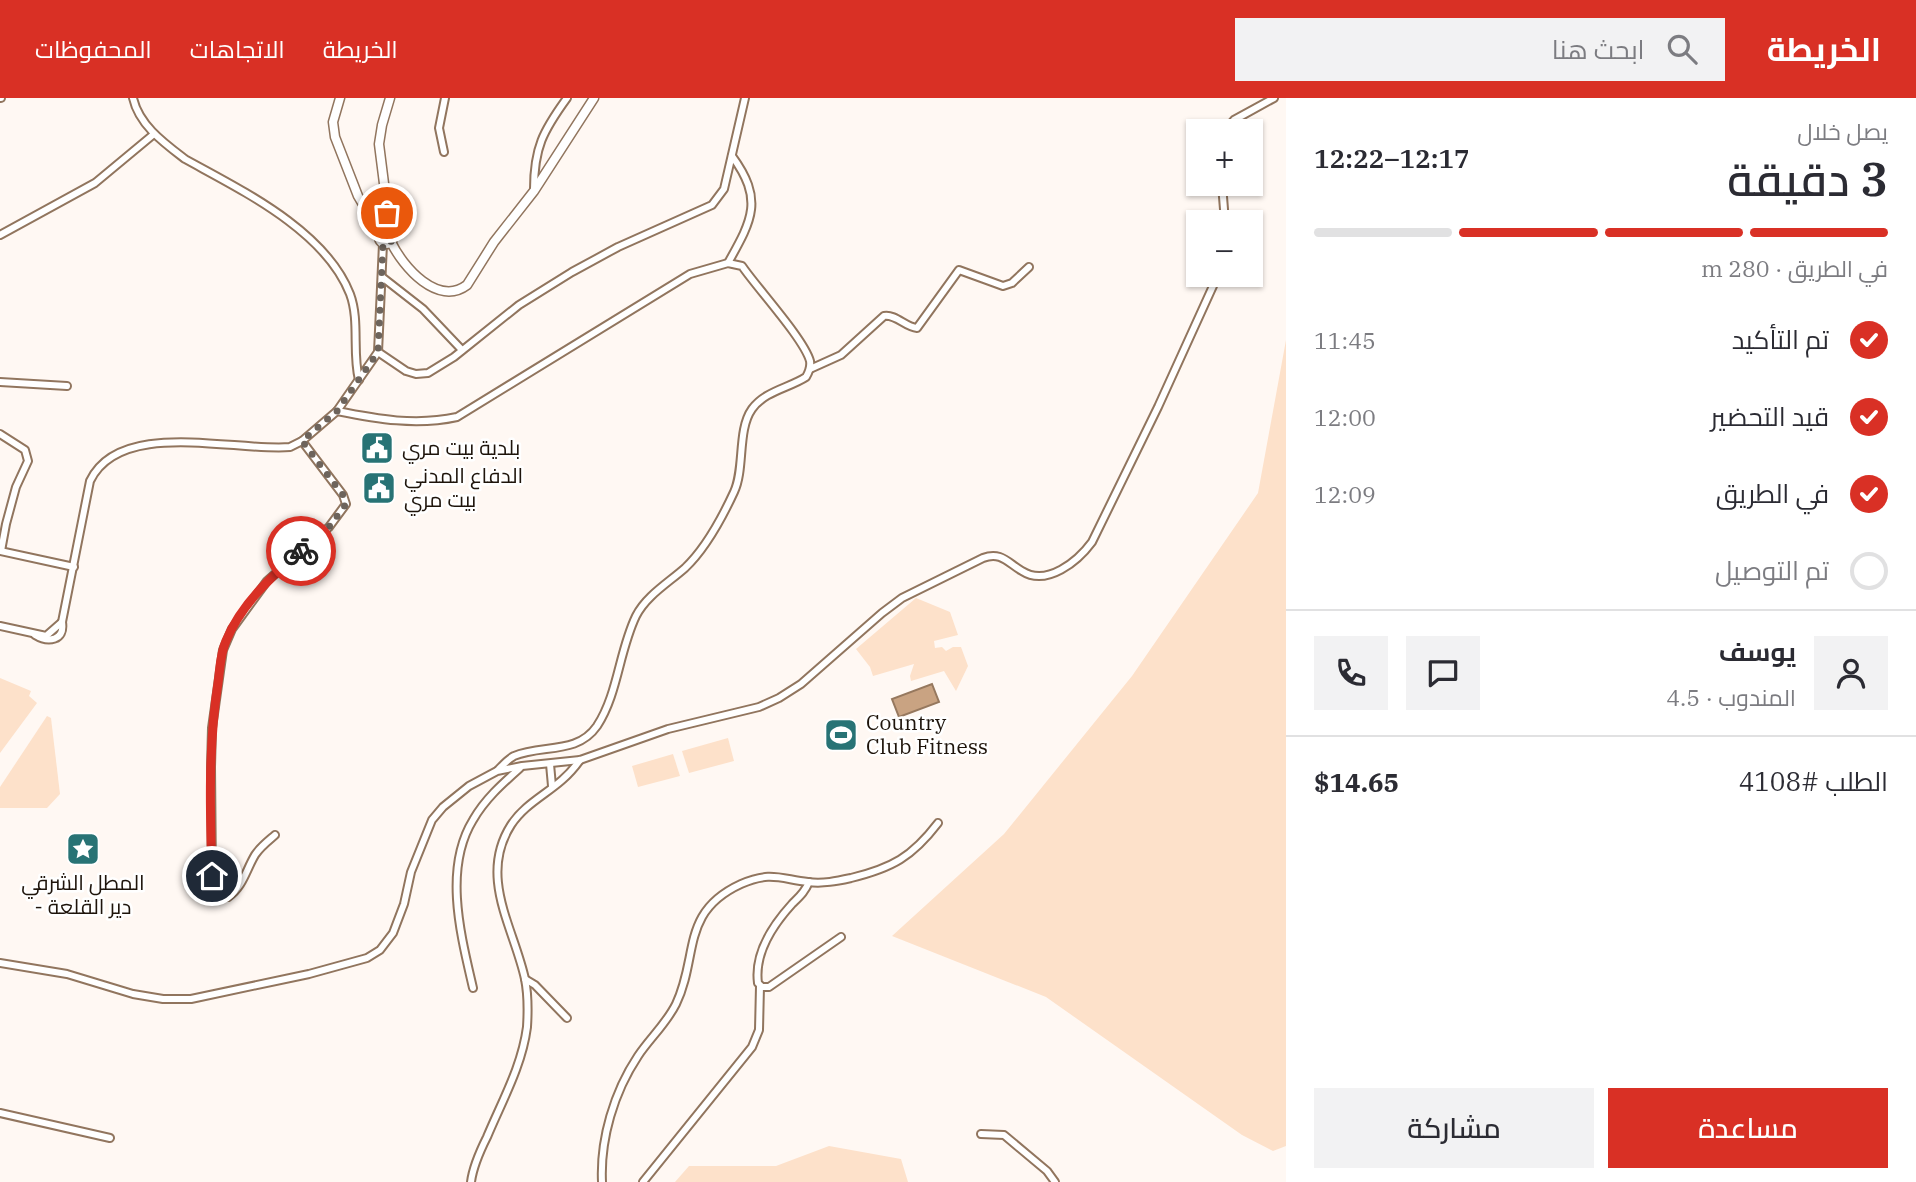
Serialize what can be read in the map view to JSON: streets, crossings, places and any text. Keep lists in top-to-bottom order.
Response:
{
  "places": {
    "public building": ["بلدية بيت مري", "الدفاع المدني بيت مري"],
    "sports": ["Country Club Fitness"],
    "place": ["المطل الشرقي - دير القلعة"]
  },
  "page": {
    "header": "الخريطة",
    "search": "ابحث هنا",
    "nav": ["الخريطة", "الاتجاهات", "المحفوظات"],
    "heading": ["3 دقيقة", "يصل خلال", "12:17–12:22"],
    "panel": [
      "يوسف",
      "المندوب · 4.5",
      "الطلب #4108",
      "$14.65"
    ],
    "map_buttons": ["+", "−"],
    "bar": "في الطريق · 280 m",
    "list": [
      ["تم التأكيد", "11:45"],
      ["قيد التحضير", "12:00"],
      ["في الطريق", "12:09"],
      "تم التوصيل"
    ],
    "buttons": ["مساعدة", "مشاركة"]
  }
}
